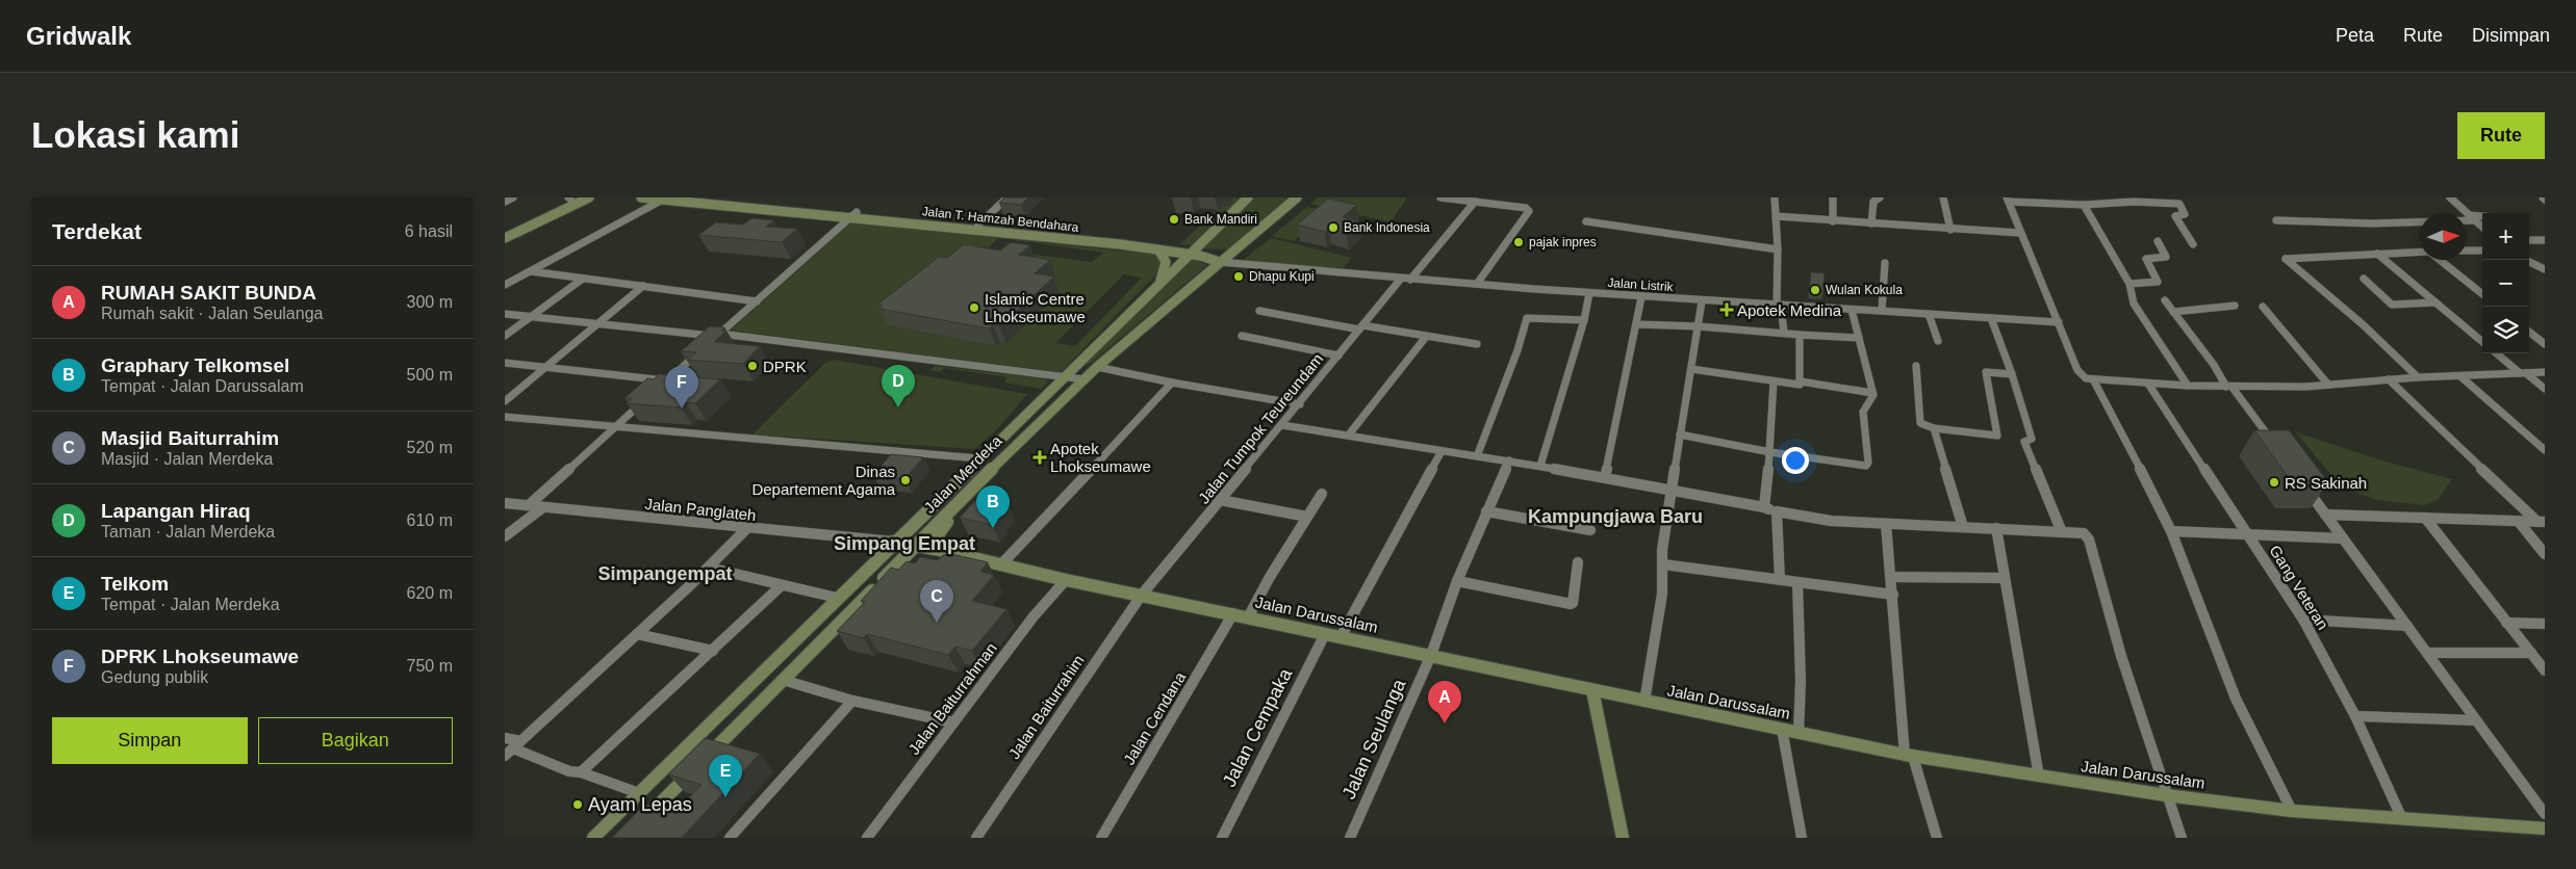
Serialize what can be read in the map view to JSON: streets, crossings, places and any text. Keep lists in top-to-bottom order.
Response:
{
  "streets": {
    "street": [
      "Jalan T. Hamzah Bendahara",
      "Jalan Listrik",
      "Jalan Tumpok Teureundam",
      "Jalan Merdeka",
      "Jalan Panglateh",
      "Gang Veteran",
      "Jalan Darussalam",
      "Jalan Baiturrahman",
      "Jalan Baiturrahim",
      "Jalan Cendana",
      "Jalan Cempaka",
      "Jalan Seulanga"
    ]
  },
  "crossings": [
    ["Jalan T. Hamzah Bendahara", "Jalan Listrik"],
    ["Jalan T. Hamzah Bendahara", "Jalan Merdeka"],
    ["Jalan Listrik", "Jalan Tumpok Teureundam"],
    ["Jalan Listrik", "Jalan Merdeka"],
    ["Jalan Tumpok Teureundam", "Jalan Darussalam"],
    ["Jalan Tumpok Teureundam", "Jalan Baiturrahim"],
    ["Jalan Merdeka", "Jalan Panglateh"],
    ["Jalan Merdeka", "Jalan Darussalam"],
    ["Jalan Panglateh", "Jalan Darussalam"],
    ["Gang Veteran", "Jalan Darussalam"],
    ["Jalan Darussalam", "Jalan Baiturrahman"],
    ["Jalan Darussalam", "Jalan Baiturrahim"],
    ["Jalan Darussalam", "Jalan Cendana"],
    ["Jalan Darussalam", "Jalan Cempaka"],
    ["Jalan Darussalam", "Jalan Seulanga"]
  ],
  "districts": ["Kampungjawa Baru", "Simpang Empat", "Simpangempat"],
  "places": {
    "other": [
      "Bank Mandiri",
      "Bank Indonesia",
      "pajak inpres",
      "Dhapu Kupi",
      "Wulan Kokula",
      "Islamic Centre Lhokseumawe",
      "DPRK",
      "Dinas Departement Agama",
      "RS Sakinah",
      "Ayam Lepas"
    ],
    "health": ["Apotek Medina", "Apotek Lhokseumawe"]
  },
  "north": "right",
  "page": {
    "header": "Gridwalk",
    "nav": ["Peta", "Rute", "Disimpan"],
    "buttons": [
      "Rute",
      ["Simpan", "Bagikan"]
    ],
    "title": "Lokasi kami",
    "heading": ["Terdekat", "6 hasil"],
    "map_buttons": ["+", "−"],
    "list": [
      {
        "mark": "A",
        "name": "RUMAH SAKIT BUNDA",
        "note": "Rumah sakit · Jalan Seulanga",
        "value": "300 m"
      },
      {
        "mark": "B",
        "name": "Graphary Telkomsel",
        "note": "Tempat · Jalan Darussalam",
        "value": "500 m"
      },
      {
        "mark": "C",
        "name": "Masjid Baiturrahim",
        "note": "Masjid · Jalan Merdeka",
        "value": "520 m"
      },
      {
        "mark": "D",
        "name": "Lapangan Hiraq",
        "note": "Taman · Jalan Merdeka",
        "value": "610 m"
      },
      {
        "mark": "E",
        "name": "Telkom",
        "note": "Tempat · Jalan Merdeka",
        "value": "620 m"
      },
      {
        "mark": "F",
        "name": "DPRK Lhokseumawe",
        "note": "Gedung publik",
        "value": "750 m"
      }
    ],
    "pins": [
      "D",
      "F",
      "B",
      "C",
      "A",
      "E"
    ]
  }
}
